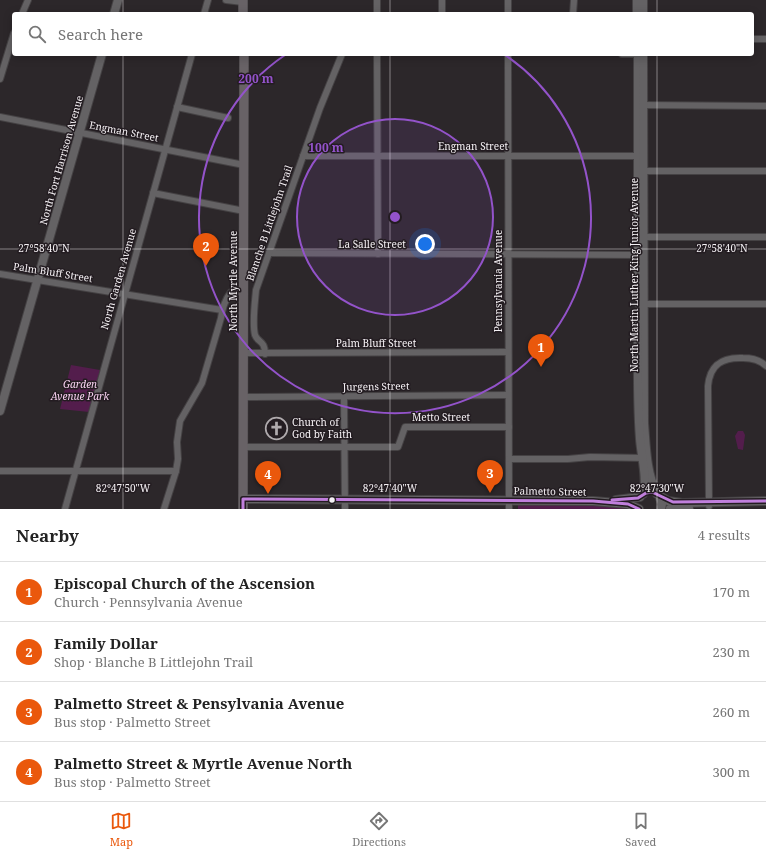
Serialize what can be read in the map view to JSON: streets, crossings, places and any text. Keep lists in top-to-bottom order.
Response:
{
  "streets": {
    "main road": ["North Myrtle Avenue"],
    "street": [
      "Engman Street",
      "North Fort Harrison Avenue",
      "Blanche B Littlejohn Trail",
      "La Salle Street",
      "Palm Bluff Street",
      "North Martin Luther King Junior Avenue",
      "North Garden Avenue",
      "Pennsylvania Avenue",
      "Jurgens Street",
      "Metto Street",
      "Palmetto Street"
    ]
  },
  "crossings": [
    ["Engman Street", "North Fort Harrison Avenue"],
    ["Engman Street", "Blanche B Littlejohn Trail"],
    ["Engman Street", "North Martin Luther King Junior Avenue"],
    ["Engman Street", "North Garden Avenue"],
    ["Engman Street", "North Myrtle Avenue"],
    ["Engman Street", "Pennsylvania Avenue"],
    ["North Fort Harrison Avenue", "Palm Bluff Street"],
    ["Blanche B Littlejohn Trail", "La Salle Street"],
    ["Blanche B Littlejohn Trail", "Palm Bluff Street"],
    ["Blanche B Littlejohn Trail", "North Myrtle Avenue"],
    ["La Salle Street", "North Martin Luther King Junior Avenue"],
    ["La Salle Street", "Pennsylvania Avenue"],
    ["Palm Bluff Street", "North Garden Avenue"],
    ["Palm Bluff Street", "North Myrtle Avenue"],
    ["Palm Bluff Street", "Pennsylvania Avenue"],
    ["North Martin Luther King Junior Avenue", "Palmetto Street"],
    ["North Myrtle Avenue", "Jurgens Street"],
    ["North Myrtle Avenue", "Metto Street"],
    ["North Myrtle Avenue", "Palmetto Street"],
    ["Pennsylvania Avenue", "Jurgens Street"],
    ["Pennsylvania Avenue", "Metto Street"],
    ["Pennsylvania Avenue", "Palmetto Street"]
  ],
  "parks": ["Garden Avenue Park"],
  "places": {
    "church": ["Church of God by Faith"]
  },
  "page": {
    "search": "Search here",
    "pins": [
      "2",
      "1",
      "3",
      "4"
    ],
    "heading": ["Nearby", "4 results"],
    "list": [
      {
        "mark": "1",
        "name": "Episcopal Church of the Ascension",
        "note": "Church · Pennsylvania Avenue",
        "value": "170 m"
      },
      {
        "mark": "2",
        "name": "Family Dollar",
        "note": "Shop · Blanche B Littlejohn Trail",
        "value": "230 m"
      },
      {
        "mark": "3",
        "name": "Palmetto Street & Pensylvania Avenue",
        "note": "Bus stop · Palmetto Street",
        "value": "260 m"
      },
      {
        "mark": "4",
        "name": "Palmetto Street & Myrtle Avenue North",
        "note": "Bus stop · Palmetto Street",
        "value": "300 m"
      }
    ],
    "nav": ["Map", "Directions", "Saved"]
  },
  "coordinates": [
    "27°58'40\"N",
    "82°47'50\"W",
    "82°47'40\"W",
    "82°47'30\"W"
  ],
  "rings": ["200 m", "100 m"]
}
